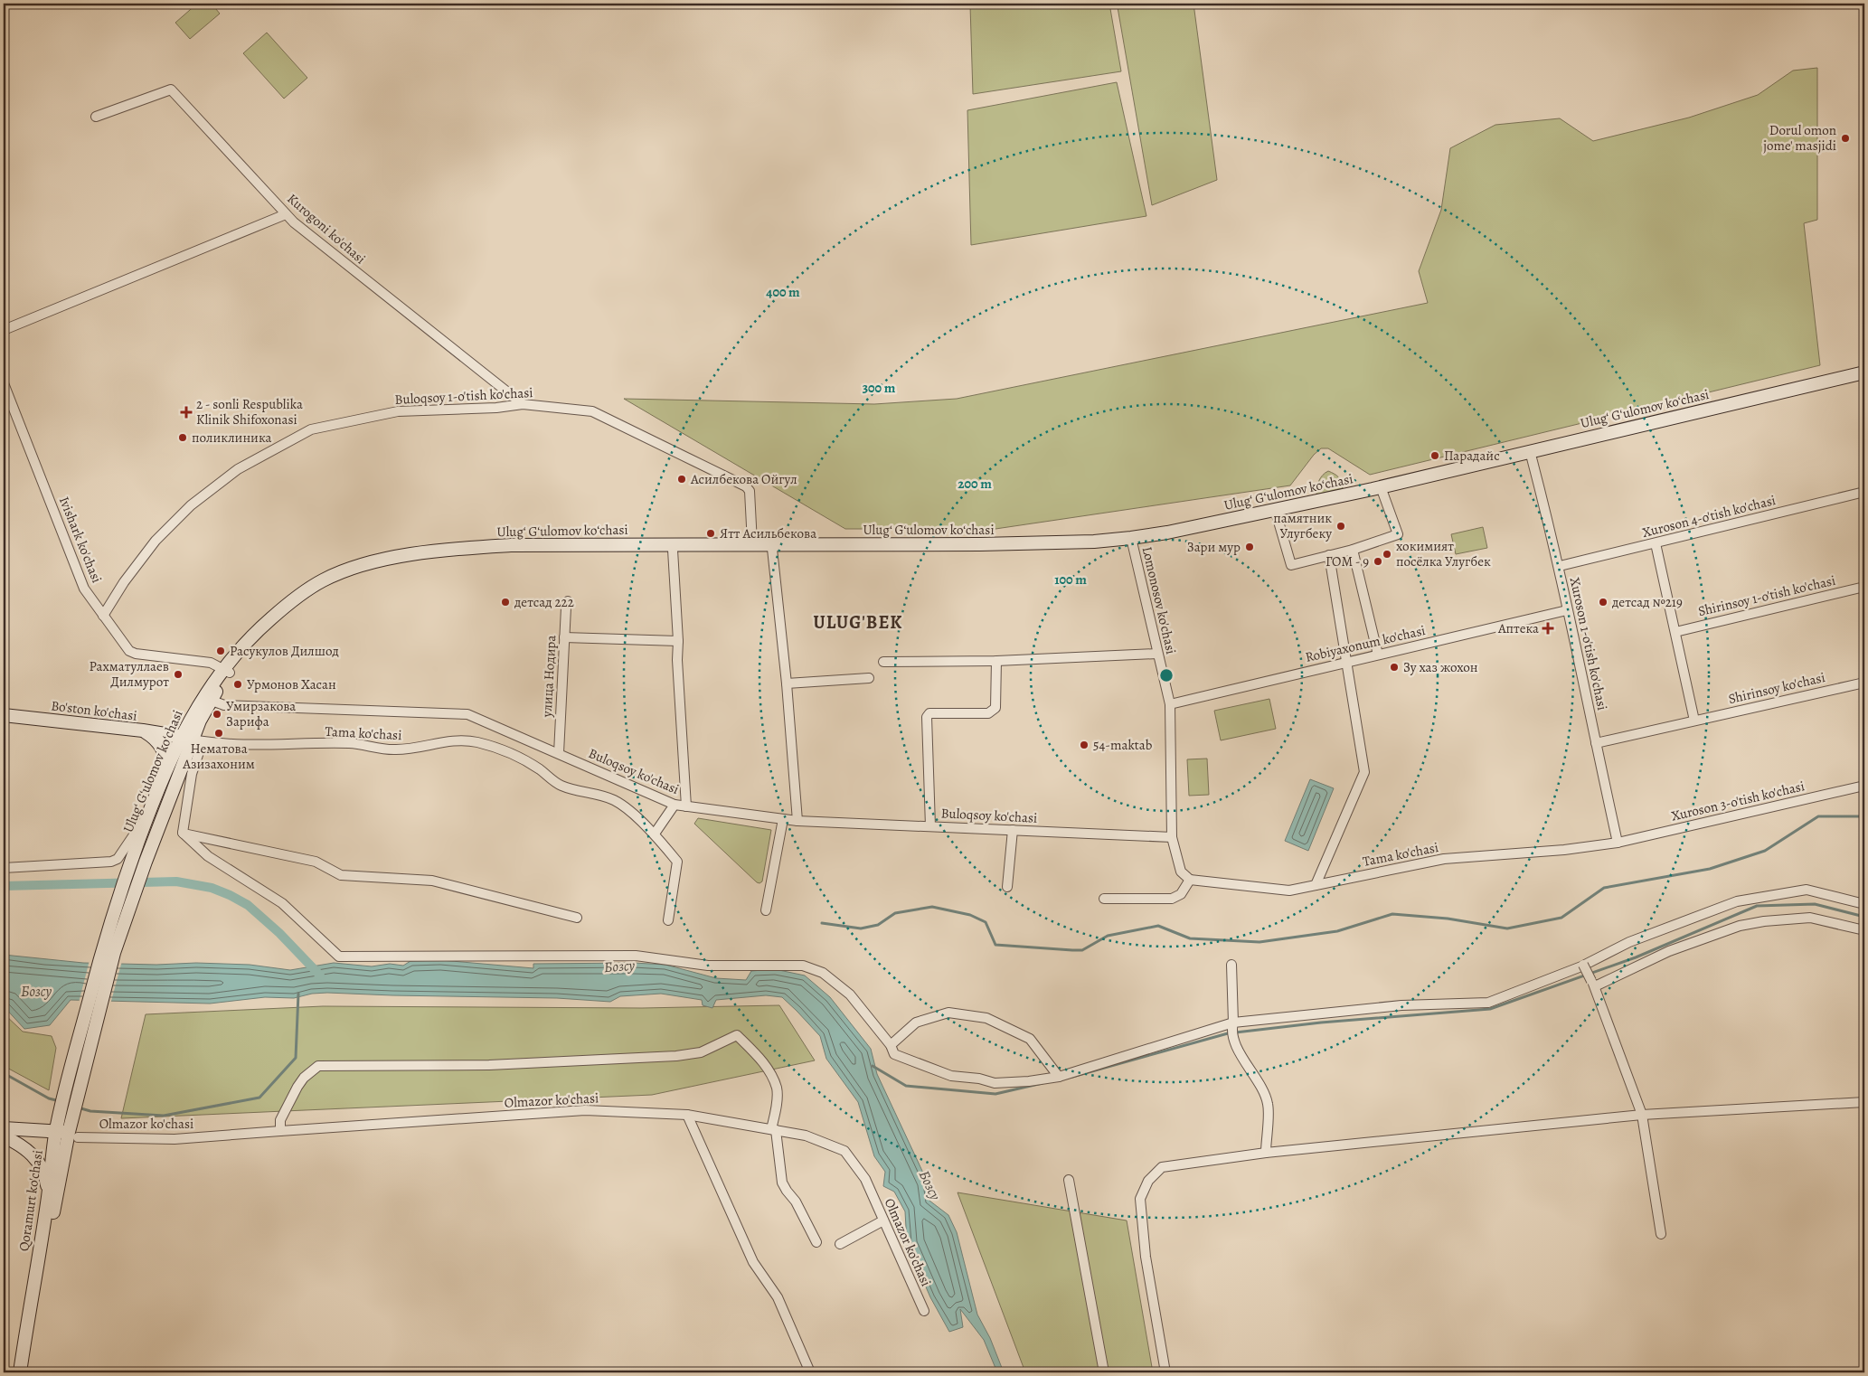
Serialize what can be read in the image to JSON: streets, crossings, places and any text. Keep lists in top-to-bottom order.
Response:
{
  "streets": {
    "main road": ["Ulugʻ Gʻulomov koʻchasi", "Bo'ston ko'chasi", "Qoramurt ko'chasi"],
    "street": [
      "Kurogoni ko'chasi",
      "Buloqsoy 1-o'tish ko'chasi",
      "Xuroson 4-o'tish ko'chasi",
      "Ivishark ko'chasi",
      "Shirinsoy 1-o'tish ko'chasi",
      "Lomonosov ko'chasi",
      "Robiyaxonum ko'chasi",
      "Хuroson 1-o'tish ko'chasi",
      "улица Нодира",
      "Shirinsoy ko'chasi",
      "Tama ko'chasi",
      "Buloqsoy ko'chasi",
      "Xuroson 3-o'tish ko'chasi",
      "Olmazor ko'chasi"
    ]
  },
  "crossings": [
    ["Kurogoni ko'chasi", "Buloqsoy 1-o'tish ko'chasi"],
    ["Buloqsoy 1-o'tish ko'chasi", "Ulugʻ Gʻulomov koʻchasi"],
    ["Buloqsoy 1-o'tish ko'chasi", "Ivishark ko'chasi"],
    ["Ulugʻ Gʻulomov koʻchasi", "Ivishark ko'chasi"],
    ["Ulugʻ Gʻulomov koʻchasi", "Lomonosov ko'chasi"],
    ["Ulugʻ Gʻulomov koʻchasi", "Хuroson 1-o'tish ko'chasi"],
    ["Ulugʻ Gʻulomov koʻchasi", "Bo'ston ko'chasi"],
    ["Ulugʻ Gʻulomov koʻchasi", "Tama ko'chasi"],
    ["Ulugʻ Gʻulomov koʻchasi", "Buloqsoy ko'chasi"],
    ["Xuroson 4-o'tish ko'chasi", "Хuroson 1-o'tish ko'chasi"],
    ["Lomonosov ko'chasi", "Robiyaxonum ko'chasi"],
    ["Lomonosov ko'chasi", "Tama ko'chasi"],
    ["Lomonosov ko'chasi", "Buloqsoy ko'chasi"],
    ["Robiyaxonum ko'chasi", "Хuroson 1-o'tish ko'chasi"],
    ["Хuroson 1-o'tish ko'chasi", "Shirinsoy ko'chasi"],
    ["Хuroson 1-o'tish ko'chasi", "Tama ko'chasi"],
    ["Хuroson 1-o'tish ko'chasi", "Xuroson 3-o'tish ko'chasi"],
    ["улица Нодира", "Buloqsoy ko'chasi"],
    ["Bo'ston ko'chasi", "Tama ko'chasi"],
    ["Tama ko'chasi", "Xuroson 3-o'tish ko'chasi"],
    ["Olmazor ko'chasi", "Qoramurt ko'chasi"]
  ],
  "districts": ["ULUG'BEK"],
  "water": ["Бозсу"],
  "places": {
    "other": [
      "Dorul omon jome' masjidi",
      "поликлиника",
      "Парадайс",
      "Асилбекова Ойгул",
      "памятник Улугбеку",
      "Ятт Асильбекова",
      "Зари мур",
      "хокимият посёлка Улугбек",
      "ГОМ - 9",
      "детсад 222",
      "детсад №219",
      "Расукулов Дилшод",
      "Зу хаз жохон",
      "Рахматуллаев Дилмурот",
      "Урмонов Хасан",
      "Умирзакова Зарифа",
      "Нематова Азизахоним",
      "54-maktab"
    ],
    "health": ["2 - sonli Respublika Klinik Shifoxonasi", "Аптека"]
  },
  "rings": [
    "400 m",
    "300 m",
    "200 m",
    "100 m"
  ]
}
